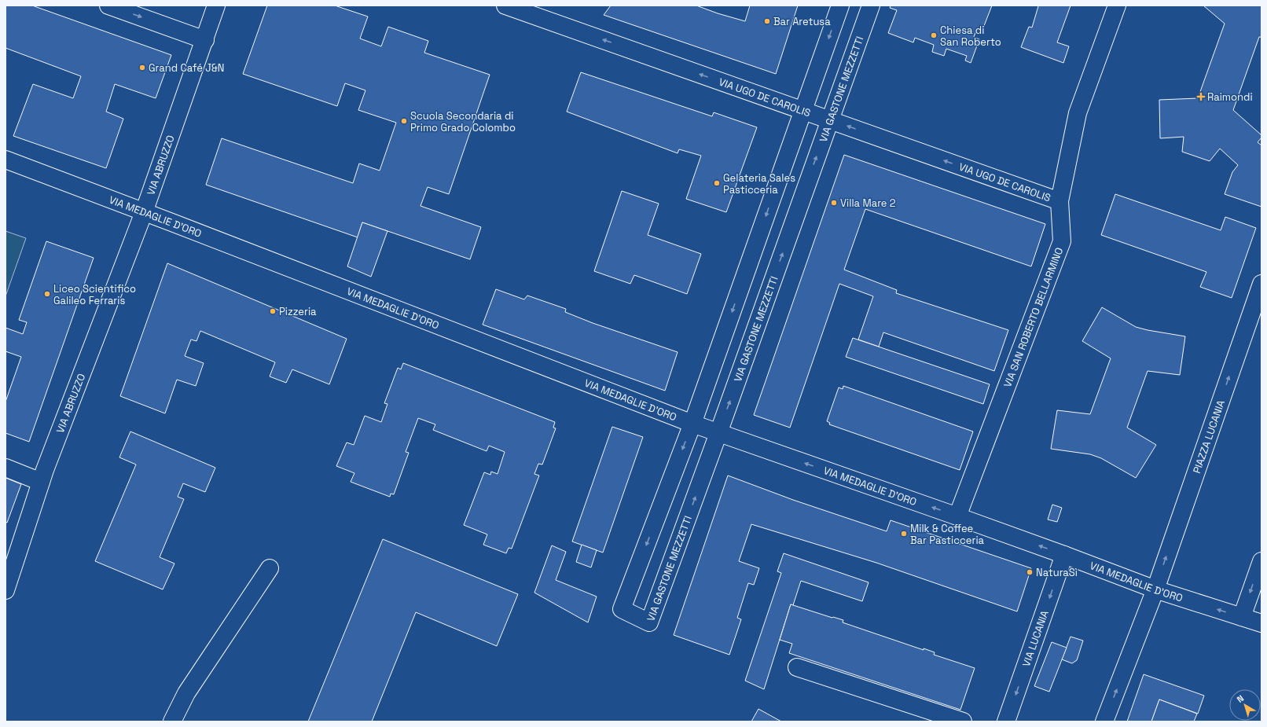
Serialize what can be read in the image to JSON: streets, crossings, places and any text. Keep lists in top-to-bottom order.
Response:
{
  "streets": {
    "street": [
      "VIA GASTONE MEZZETTI",
      "VIA UGO DE CAROLIS",
      "VIA ABRUZZO",
      "VIA MEDAGLIE D'ORO",
      "VIA SAN ROBERTO BELLARMINO",
      "PIAZZA LUCANIA",
      "VIA LUCANIA"
    ]
  },
  "crossings": [
    ["VIA GASTONE MEZZETTI", "VIA UGO DE CAROLIS"],
    ["VIA GASTONE MEZZETTI", "VIA MEDAGLIE D'ORO"],
    ["VIA UGO DE CAROLIS", "VIA SAN ROBERTO BELLARMINO"],
    ["VIA ABRUZZO", "VIA MEDAGLIE D'ORO"],
    ["VIA MEDAGLIE D'ORO", "VIA SAN ROBERTO BELLARMINO"],
    ["VIA MEDAGLIE D'ORO", "PIAZZA LUCANIA"],
    ["VIA MEDAGLIE D'ORO", "VIA LUCANIA"]
  ],
  "one_way": ["VIA UGO DE CAROLIS", "PIAZZA LUCANIA"],
  "places": {
    "other": [
      "Bar Aretusa",
      "Chiesa di San Roberto",
      "Grand Café J&N",
      "Scuola Secondaria di Primo Grado Colombo",
      "Gelateria Sales Pasticceria",
      "Villa Mare 2",
      "Liceo Scientifico Galileo Ferraris",
      "Pizzeria",
      "Milk & Coffee Bar Pasticceria",
      "NaturaSì"
    ],
    "health": ["Raimondi"]
  },
  "north": "top left"
}
